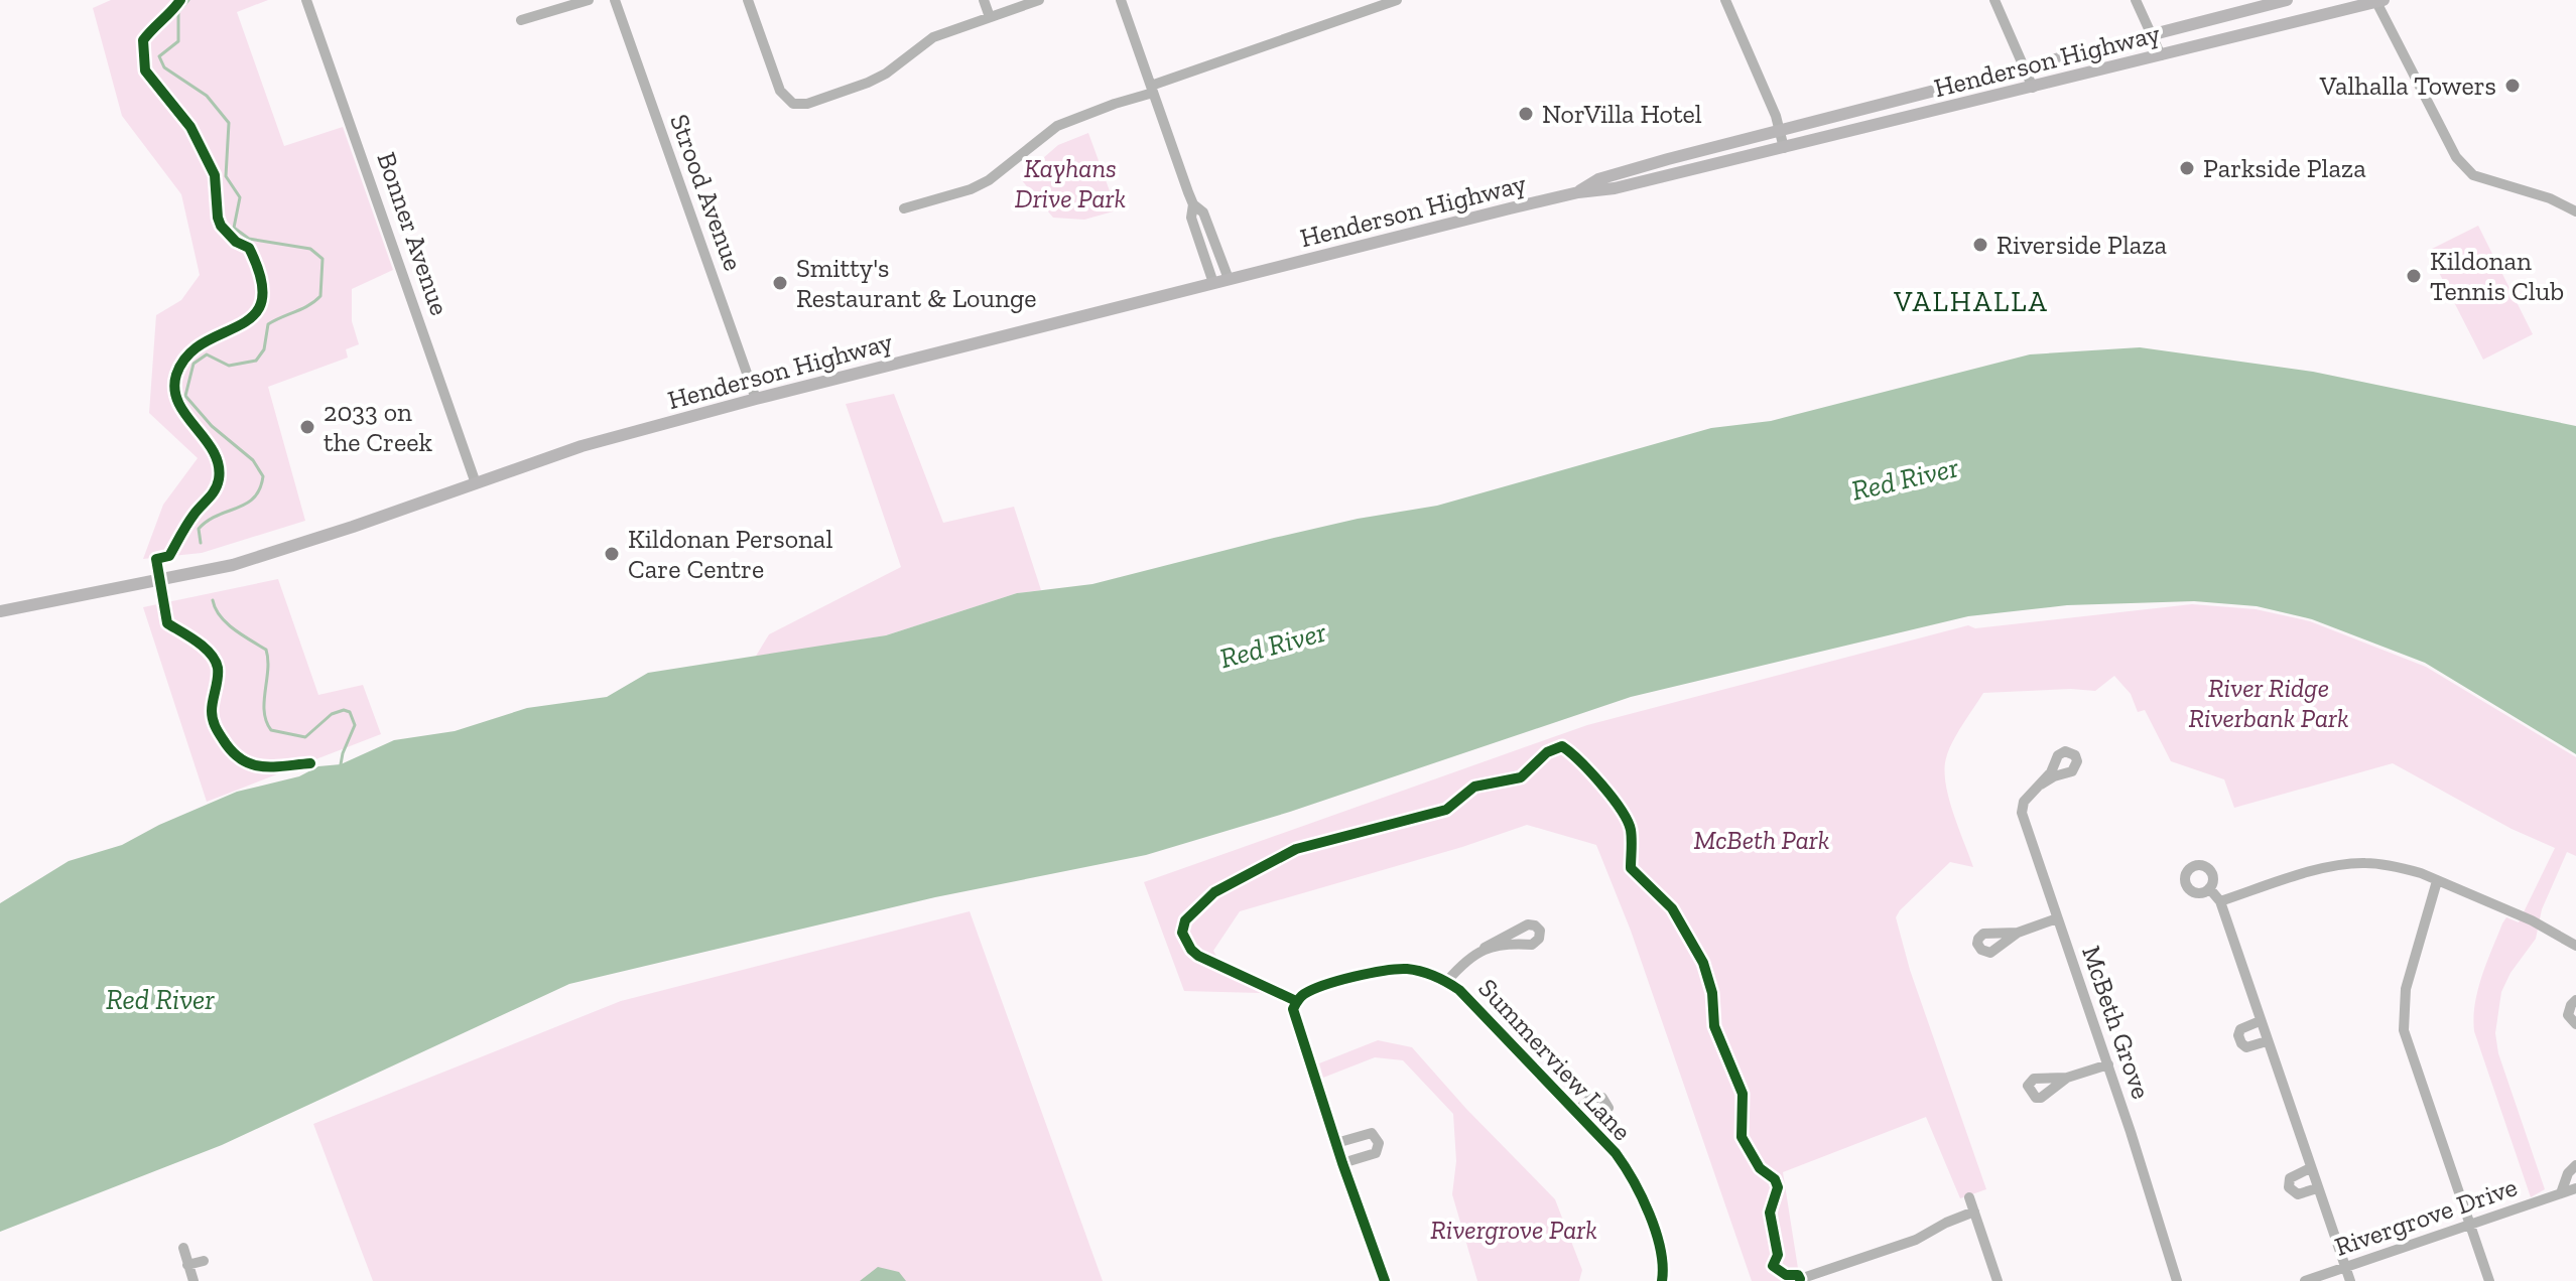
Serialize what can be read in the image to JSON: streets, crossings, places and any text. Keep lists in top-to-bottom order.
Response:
{
  "streets": {
    "main road": ["Henderson Highway"],
    "street": [
      "Strood Avenue",
      "Bonner Avenue",
      "McBeth Grove",
      "Summerview Lane",
      "Rivergrove Drive"
    ]
  },
  "crossings": [
    ["Henderson Highway", "Strood Avenue"],
    ["Henderson Highway", "Bonner Avenue"]
  ],
  "districts": ["VALHALLA"],
  "water": ["Red River"],
  "parks": [
    "Kayhans Drive Park",
    "River Ridge Riverbank Park",
    "McBeth Park",
    "Rivergrove Park"
  ],
  "places": [
    "Valhalla Towers",
    "NorVilla Hotel",
    "Parkside Plaza",
    "Riverside Plaza",
    "Kildonan Tennis Club",
    "Smitty's Restaurant & Lounge",
    "2033 on the Creek",
    "Kildonan Personal Care Centre"
  ]
}
